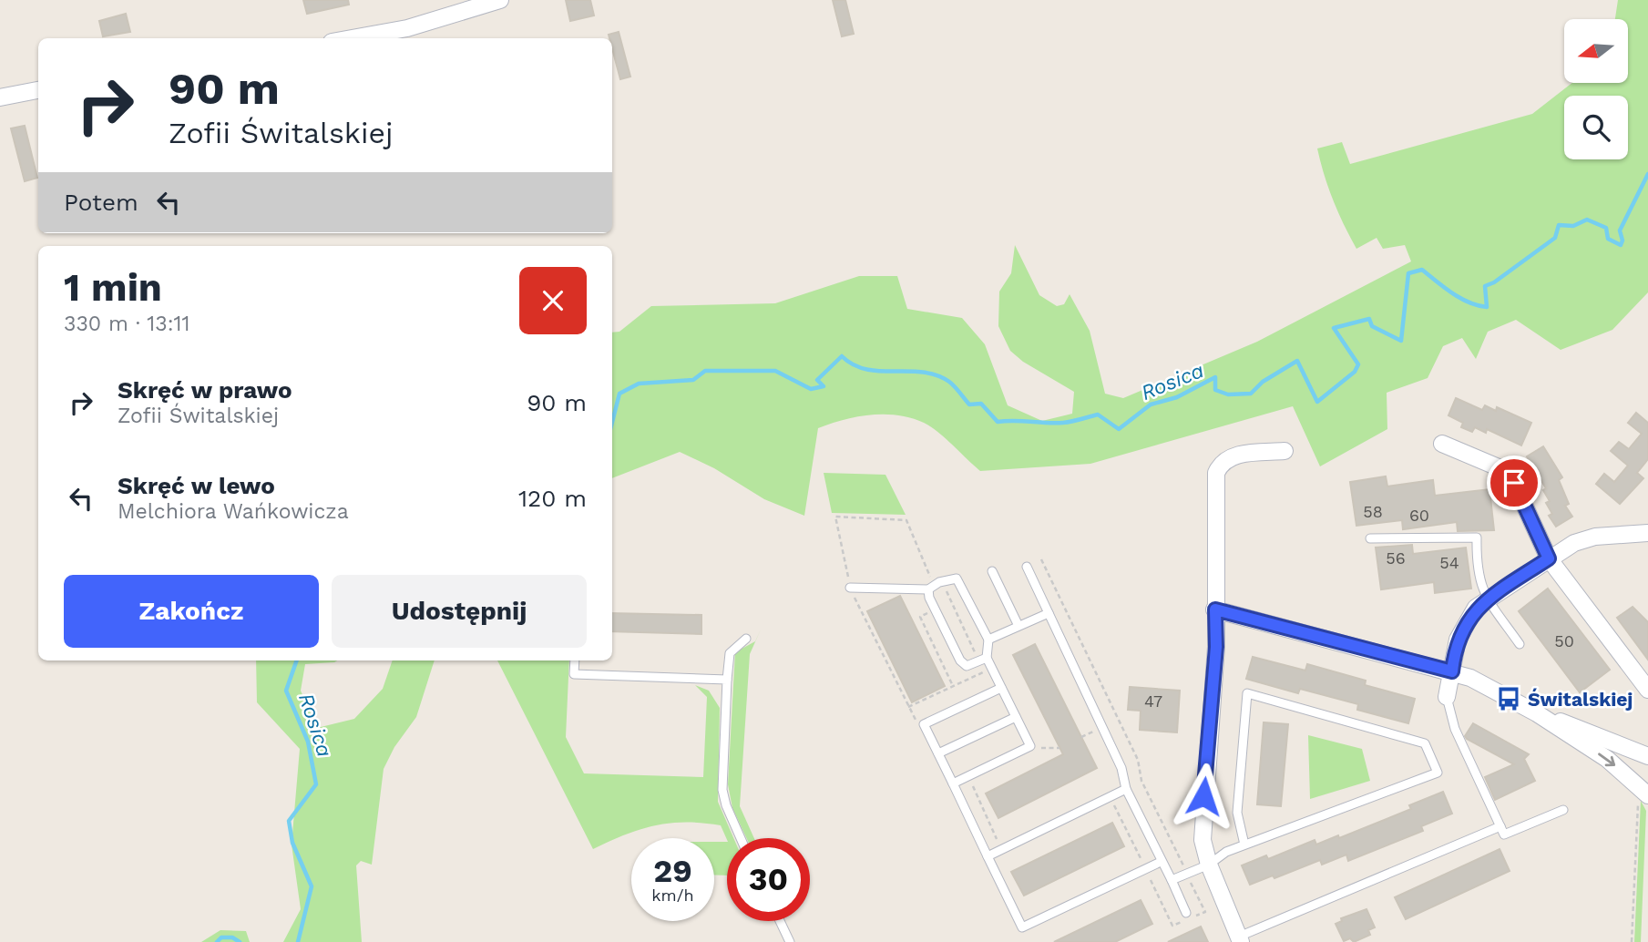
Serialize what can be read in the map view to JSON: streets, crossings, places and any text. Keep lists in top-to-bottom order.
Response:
{
  "water": ["Rosica"],
  "places": {
    "bus stop": ["Świtalskiej"]
  },
  "house_numbers": [
    "58",
    "60",
    "56",
    "54",
    "50",
    "47"
  ],
  "north": "left",
  "page": {
    "turn": ["90 m", "Zofii Świtalskiej"],
    "then": "Potem",
    "heading": ["1 min", "330 m · 13:11"],
    "list": [
      {
        "name": "Skręć w prawo",
        "note": "Zofii Świtalskiej",
        "value": "90 m"
      },
      {
        "name": "Skręć w lewo",
        "note": "Melchiora Wańkowicza",
        "value": "120 m"
      }
    ],
    "buttons": ["Zakończ", "Udostępnij"],
    "speed": "29 km/h",
    "limit": "30"
  }
}
